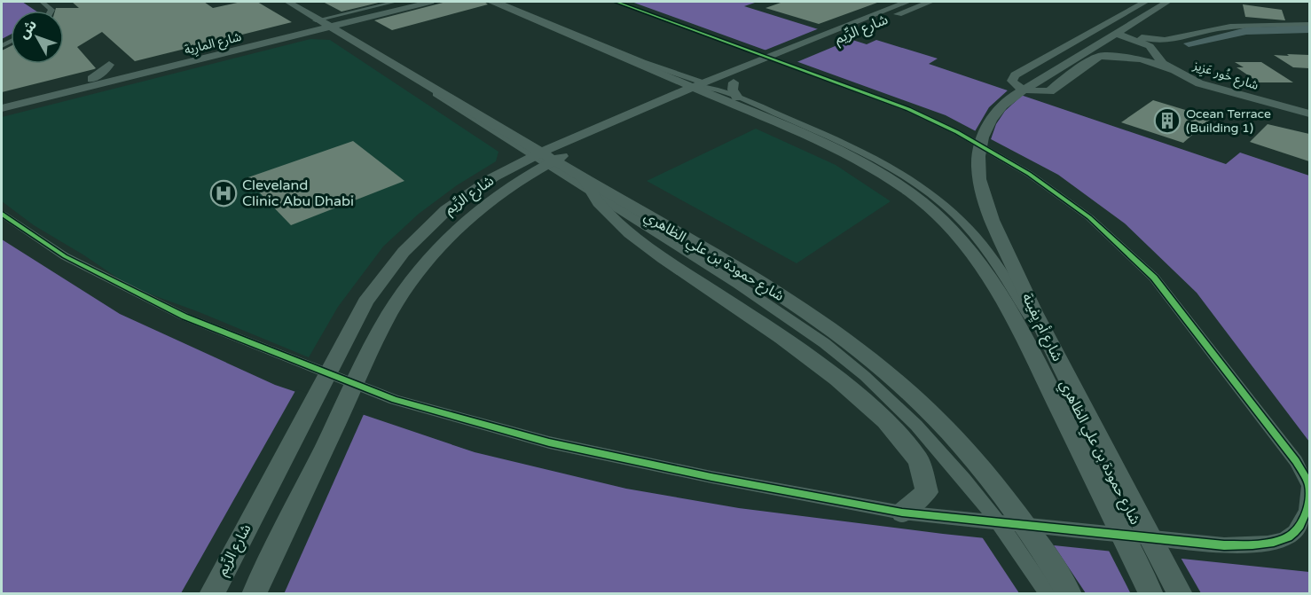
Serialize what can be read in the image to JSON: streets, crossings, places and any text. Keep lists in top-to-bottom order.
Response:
{
  "streets": {
    "main road": [
      "شارع الرِّيم",
      "شارع المارِية",
      "شارع خُور عَزِيز",
      "شارع حمودة بن علي الظاهري",
      "شارع أم يِفينة"
    ]
  },
  "crossings": [
    ["شارع الرِّيم", "شارع حمودة بن علي الظاهري"],
    ["شارع المارِية", "شارع حمودة بن علي الظاهري"],
    ["شارع خُور عَزِيز", "شارع أم يِفينة"]
  ],
  "places": {
    "building": ["Ocean Terrace (Building 1)"],
    "hospital": ["Cleveland Clinic Abu Dhabi"]
  },
  "north": "top left"
}
